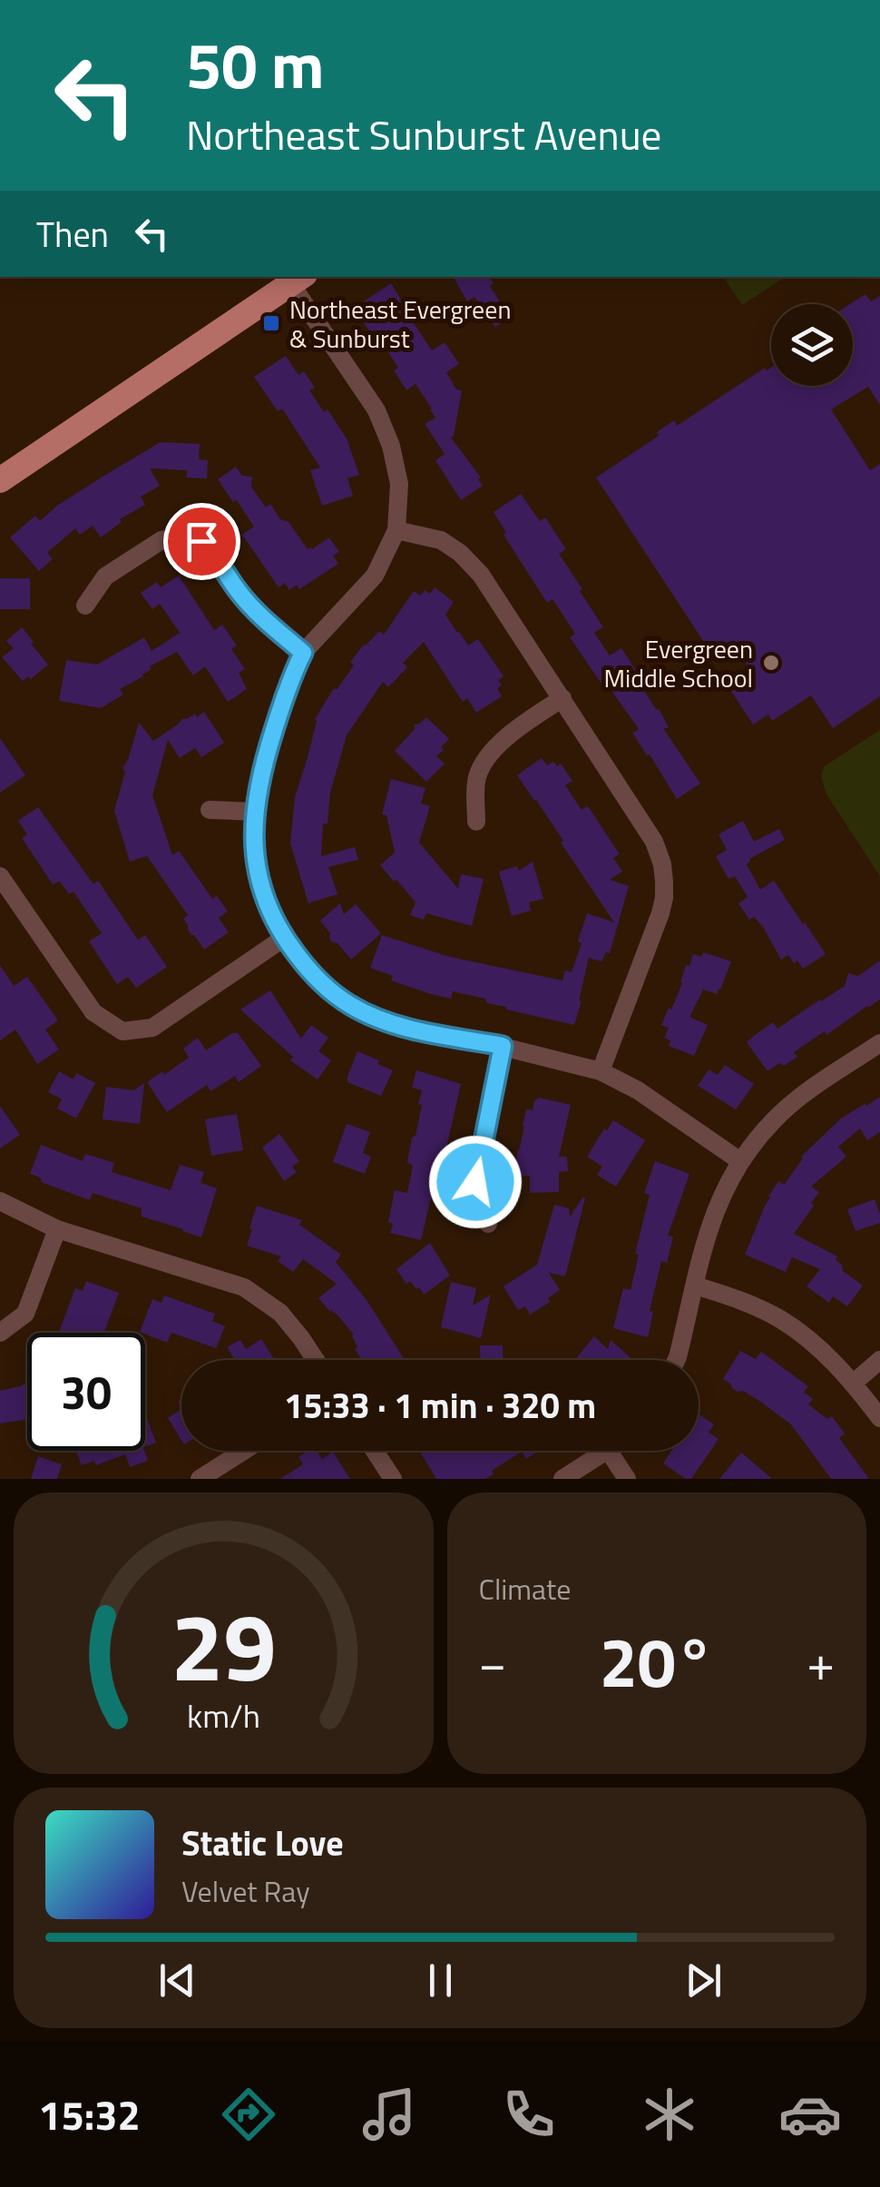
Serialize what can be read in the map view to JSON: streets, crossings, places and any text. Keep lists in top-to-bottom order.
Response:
{
  "places": {
    "transit": ["Northeast Evergreen & Sunburst"],
    "other": ["Evergreen Middle School"]
  },
  "page": {
    "turn": ["50 m", "Northeast Sunburst Avenue"],
    "then": "Then",
    "limit": "30",
    "trip": "15:33 · 1 min · 320 m",
    "tile": "Climate",
    "heat": ["−", "20°", "+"],
    "song": ["Static Love", "Velvet Ray"],
    "tabs": "15:32",
    "gauge": ["29", "km/h"]
  }
}
